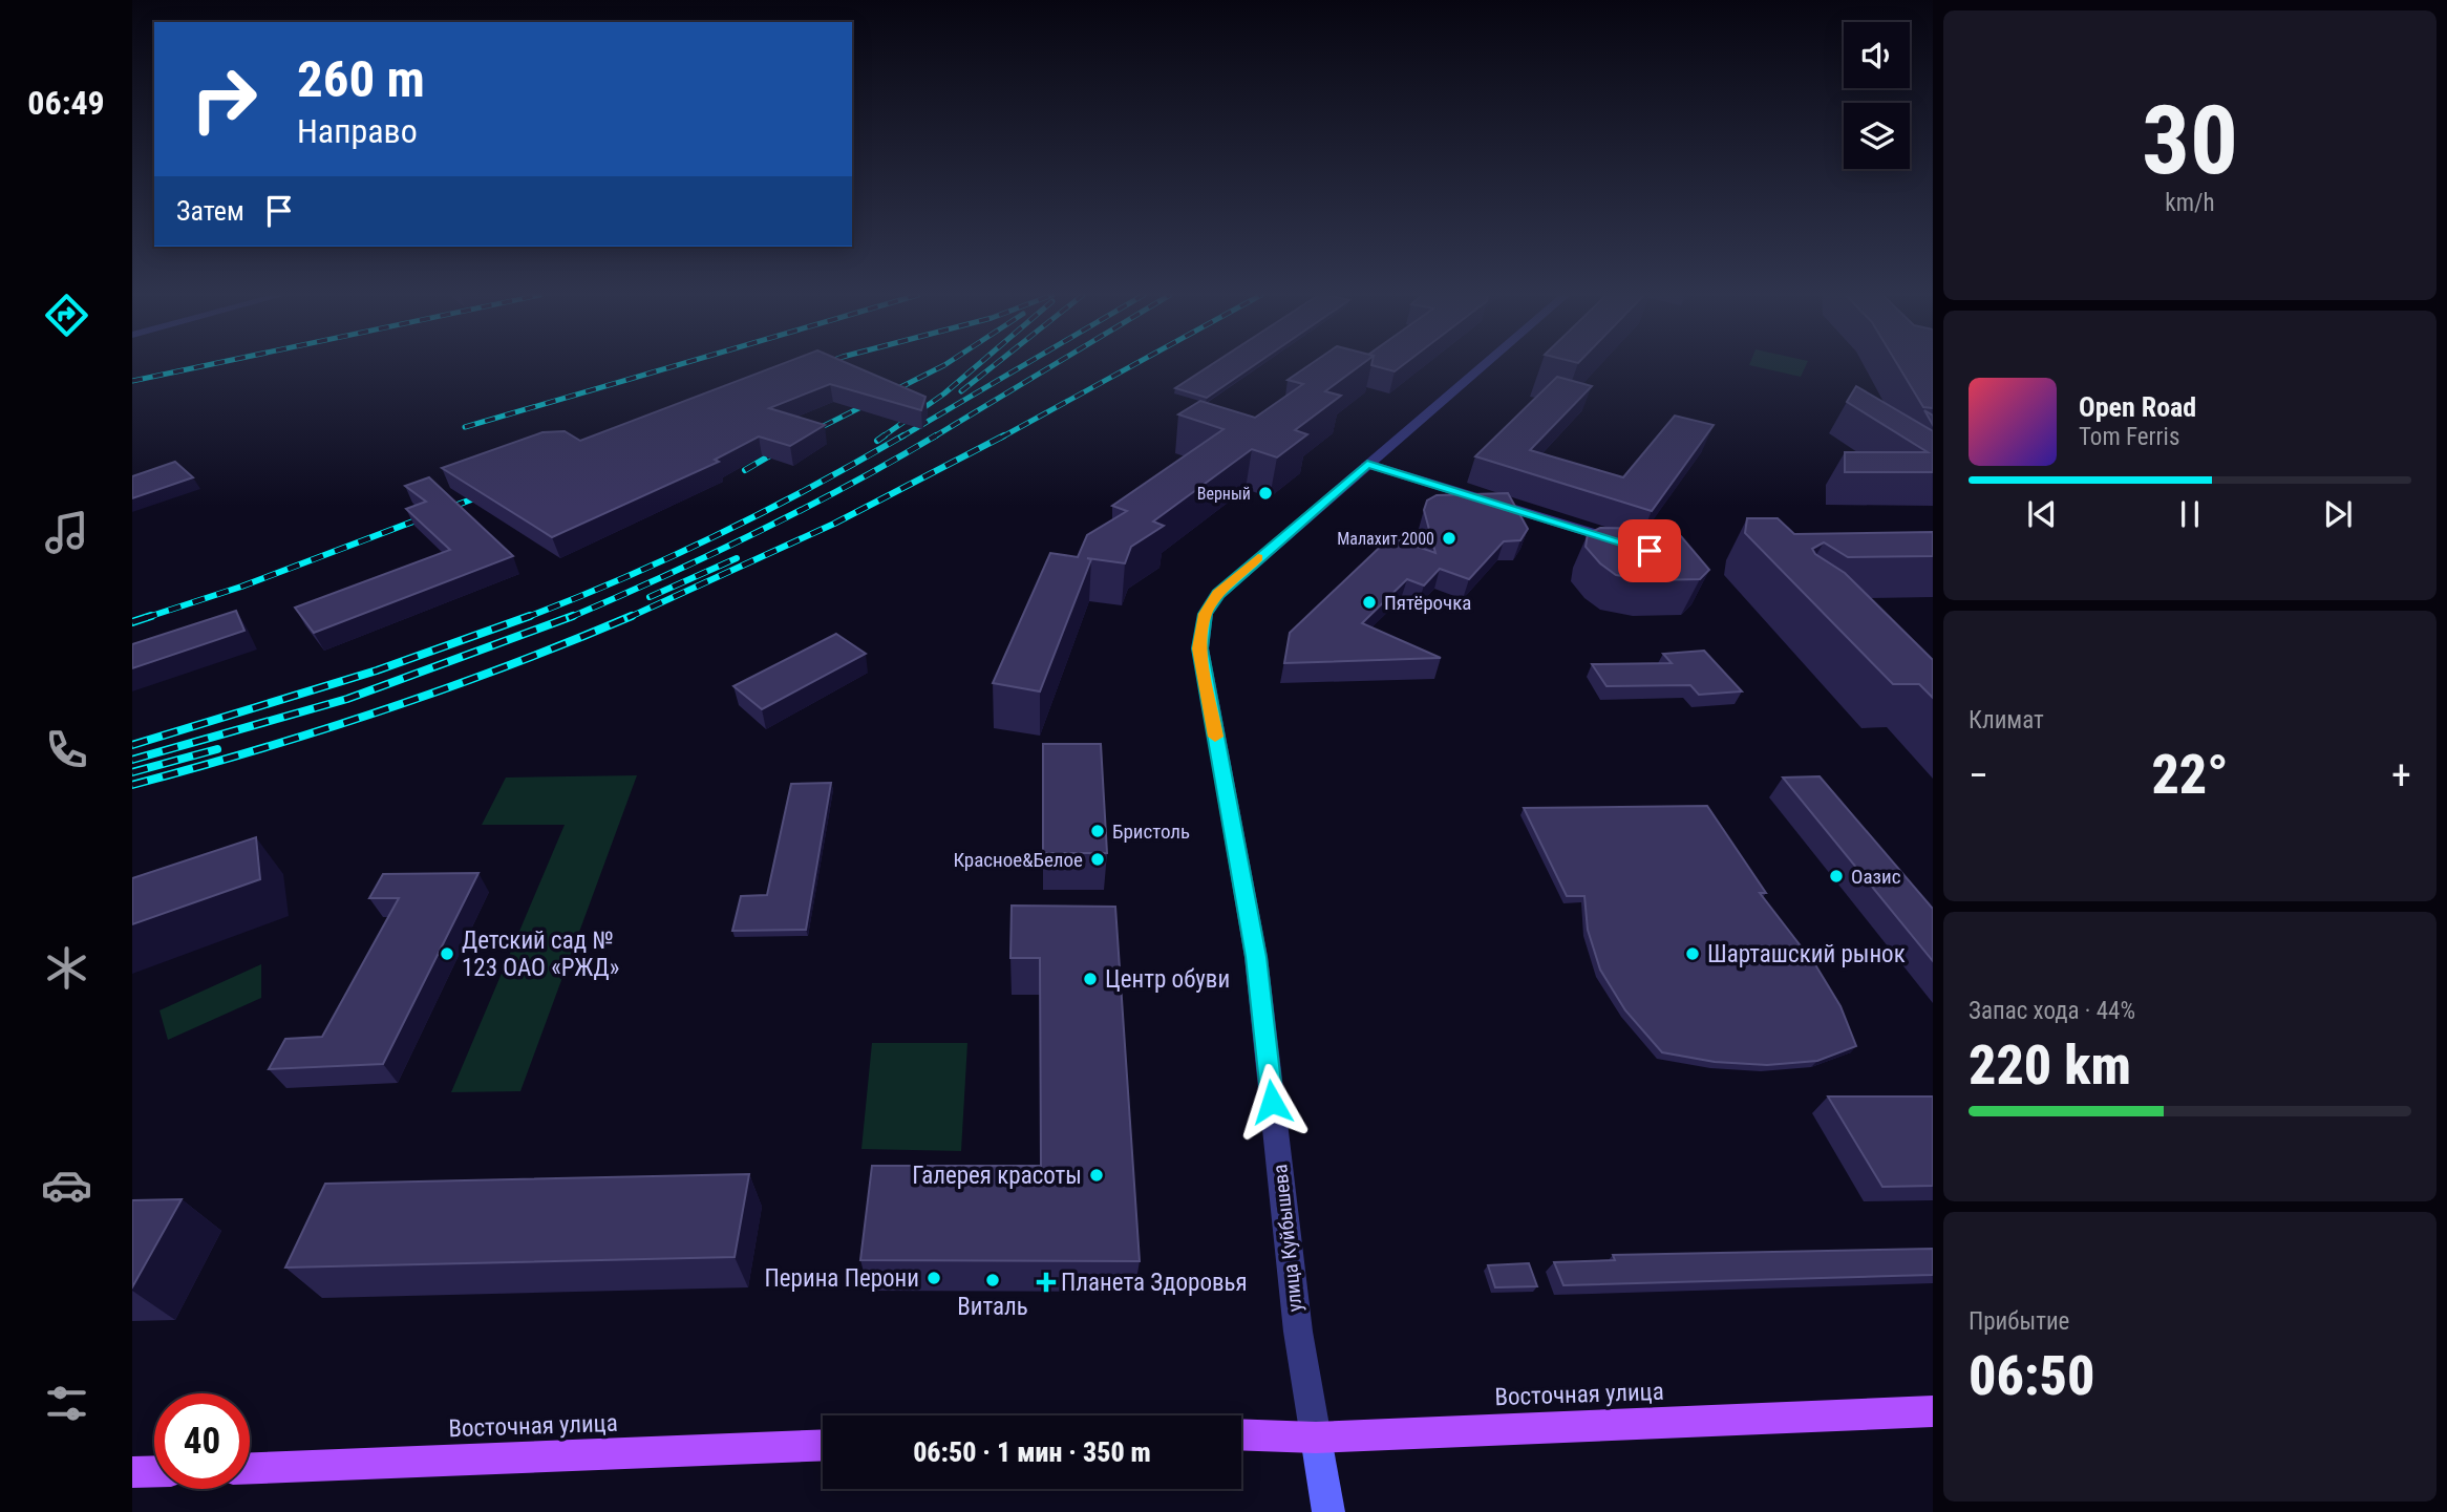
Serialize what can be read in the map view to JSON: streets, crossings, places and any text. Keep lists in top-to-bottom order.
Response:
{
  "streets": {
    "main road": ["улица Куйбышева", "Восточная улица"]
  },
  "crossings": [
    ["улица Куйбышева", "Восточная улица"]
  ],
  "places": {
    "other": [
      "Верный",
      "Малахит 2000",
      "Пятёрочка",
      "Бристоль",
      "Красное&Белое",
      "Оазис",
      "Детский сад № 123 ОАО «РЖД»",
      "Шарташский рынок",
      "Центр обуви",
      "Галерея красоты",
      "Перина Перони",
      "Виталь"
    ],
    "health": ["Планета Здоровья"]
  },
  "page": {
    "tabs": "06:49",
    "tile": [
      ["30", "km/h"],
      "Климат",
      ["Запас хода · 44%", "220 km"],
      ["Прибытие", "06:50"]
    ],
    "turn": ["260 m", "Направо"],
    "then": "Затем",
    "song": ["Open Road", "Tom Ferris"],
    "heat": ["−", "22°", "+"],
    "limit": "40",
    "trip": "06:50 · 1 мин · 350 m"
  }
}
